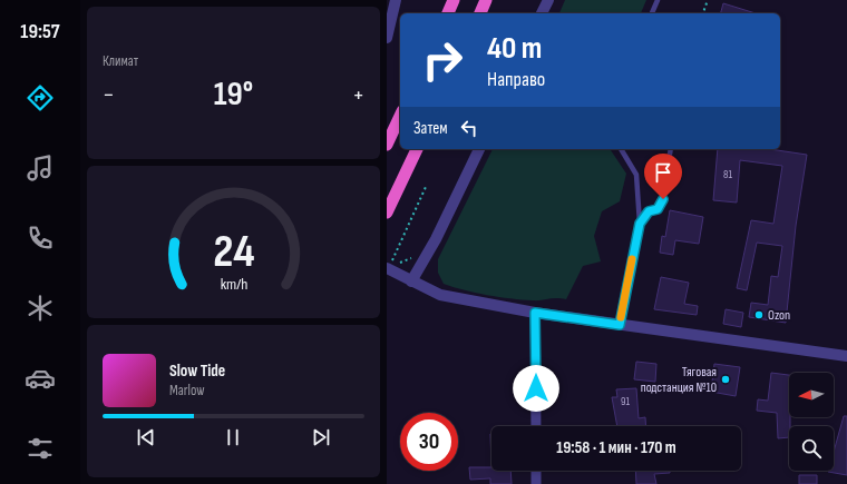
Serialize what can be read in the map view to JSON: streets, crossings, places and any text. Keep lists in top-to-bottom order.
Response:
{
  "places": ["Ozon", "Тяговая подстанция №10"],
  "house_numbers": ["81", "91"],
  "north": "left",
  "page": {
    "tabs": "19:57",
    "tile": "Климат",
    "turn": ["40 m", "Направо"],
    "heat": ["−", "19°", "+"],
    "then": "Затем",
    "song": ["Slow Tide", "Marlow"],
    "limit": "30",
    "trip": "19:58 · 1 мин · 170 m",
    "gauge": ["24", "km/h"]
  }
}
